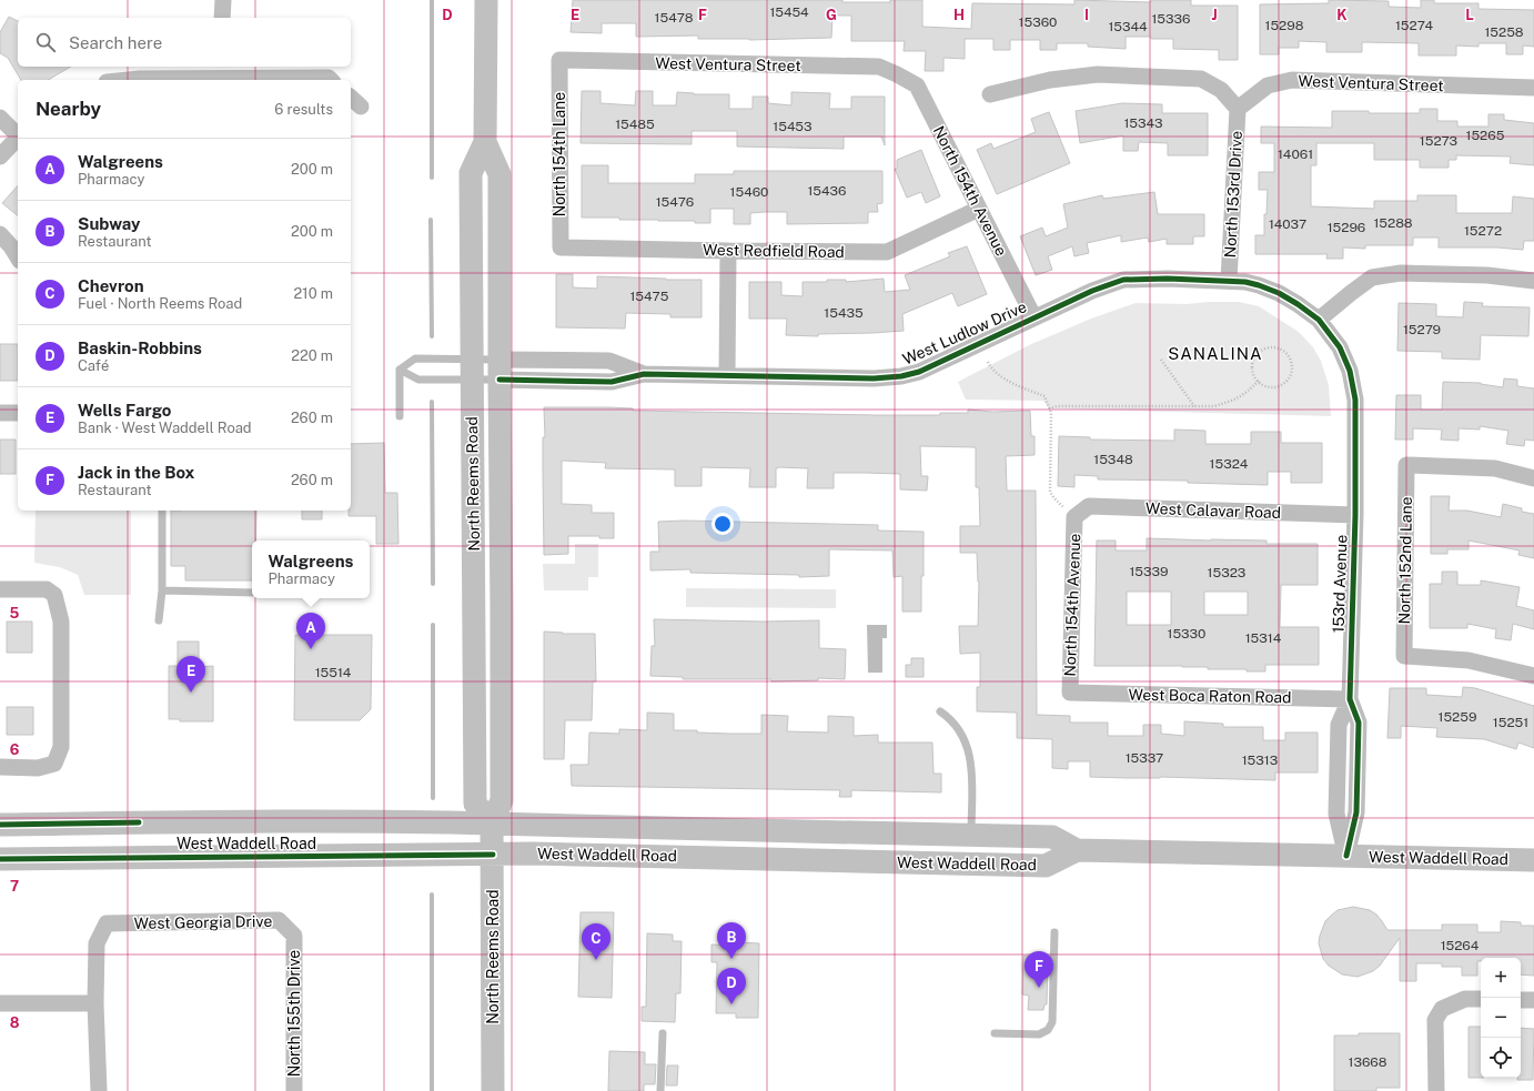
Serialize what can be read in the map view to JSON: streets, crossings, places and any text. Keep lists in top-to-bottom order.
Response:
{
  "streets": {
    "main road": ["North Reems Road", "West Waddell Road"],
    "street": [
      "West Ventura Street",
      "North 154th Lane",
      "North 154th Avenue",
      "North 153rd Drive",
      "West Redfield Road",
      "West Ludlow Drive",
      "West Calavar Road",
      "North 152nd Lane",
      "153rd Avenue",
      "West Boca Raton Road",
      "West Georgia Drive",
      "North 155th Drive"
    ]
  },
  "crossings": [
    ["West Ventura Street", "North 154th Lane"],
    ["West Ventura Street", "North 154th Avenue"],
    ["West Ventura Street", "North 153rd Drive"],
    ["North 154th Lane", "West Redfield Road"],
    ["North 154th Avenue", "West Redfield Road"],
    ["North 154th Avenue", "West Ludlow Drive"],
    ["North 154th Avenue", "West Calavar Road"],
    ["North 154th Avenue", "West Boca Raton Road"],
    ["North 153rd Drive", "West Ludlow Drive"],
    ["West Ludlow Drive", "North Reems Road"],
    ["West Ludlow Drive", "153rd Avenue"],
    ["North Reems Road", "West Waddell Road"],
    ["West Calavar Road", "153rd Avenue"],
    ["153rd Avenue", "West Boca Raton Road"],
    ["153rd Avenue", "West Waddell Road"],
    ["West Georgia Drive", "North 155th Drive"]
  ],
  "districts": ["SANALINA"],
  "house_numbers": [
    "15454",
    "15478",
    "15336",
    "15360",
    "15298",
    "15274",
    "15344",
    "15258",
    "15343",
    "15485",
    "15453",
    "15265",
    "15273",
    "14061",
    "15436",
    "15460",
    "15476",
    "15288",
    "14037",
    "15296",
    "15272",
    "15475",
    "15435",
    "15279",
    "15348",
    "15324",
    "15339",
    "15323",
    "15330",
    "15314",
    "15514",
    "15259",
    "15251",
    "15337",
    "15313",
    "15264",
    "13668"
  ],
  "page": {
    "search": "Search here",
    "heading": ["Nearby", "6 results"],
    "list": [
      {
        "mark": "A",
        "name": "Walgreens",
        "note": "Pharmacy",
        "value": "200 m"
      },
      {
        "mark": "B",
        "name": "Subway",
        "note": "Restaurant",
        "value": "200 m"
      },
      {
        "mark": "C",
        "name": "Chevron",
        "note": "Fuel · North Reems Road",
        "value": "210 m"
      },
      {
        "mark": "D",
        "name": "Baskin-Robbins",
        "note": "Café",
        "value": "220 m"
      },
      {
        "mark": "E",
        "name": "Wells Fargo",
        "note": "Bank · West Waddell Road",
        "value": "260 m"
      },
      {
        "mark": "F",
        "name": "Jack in the Box",
        "note": "Restaurant",
        "value": "260 m"
      }
    ],
    "popup": ["Walgreens", "Pharmacy"],
    "pins": [
      "A",
      "E",
      "B",
      "C",
      "F",
      "D"
    ],
    "map_buttons": ["+", "−"]
  },
  "grid": {
    "columns": [
      "D",
      "E",
      "F",
      "G",
      "H",
      "I",
      "J",
      "K",
      "L"
    ],
    "rows": [
      "5",
      "6",
      "7",
      "8"
    ]
  }
}
